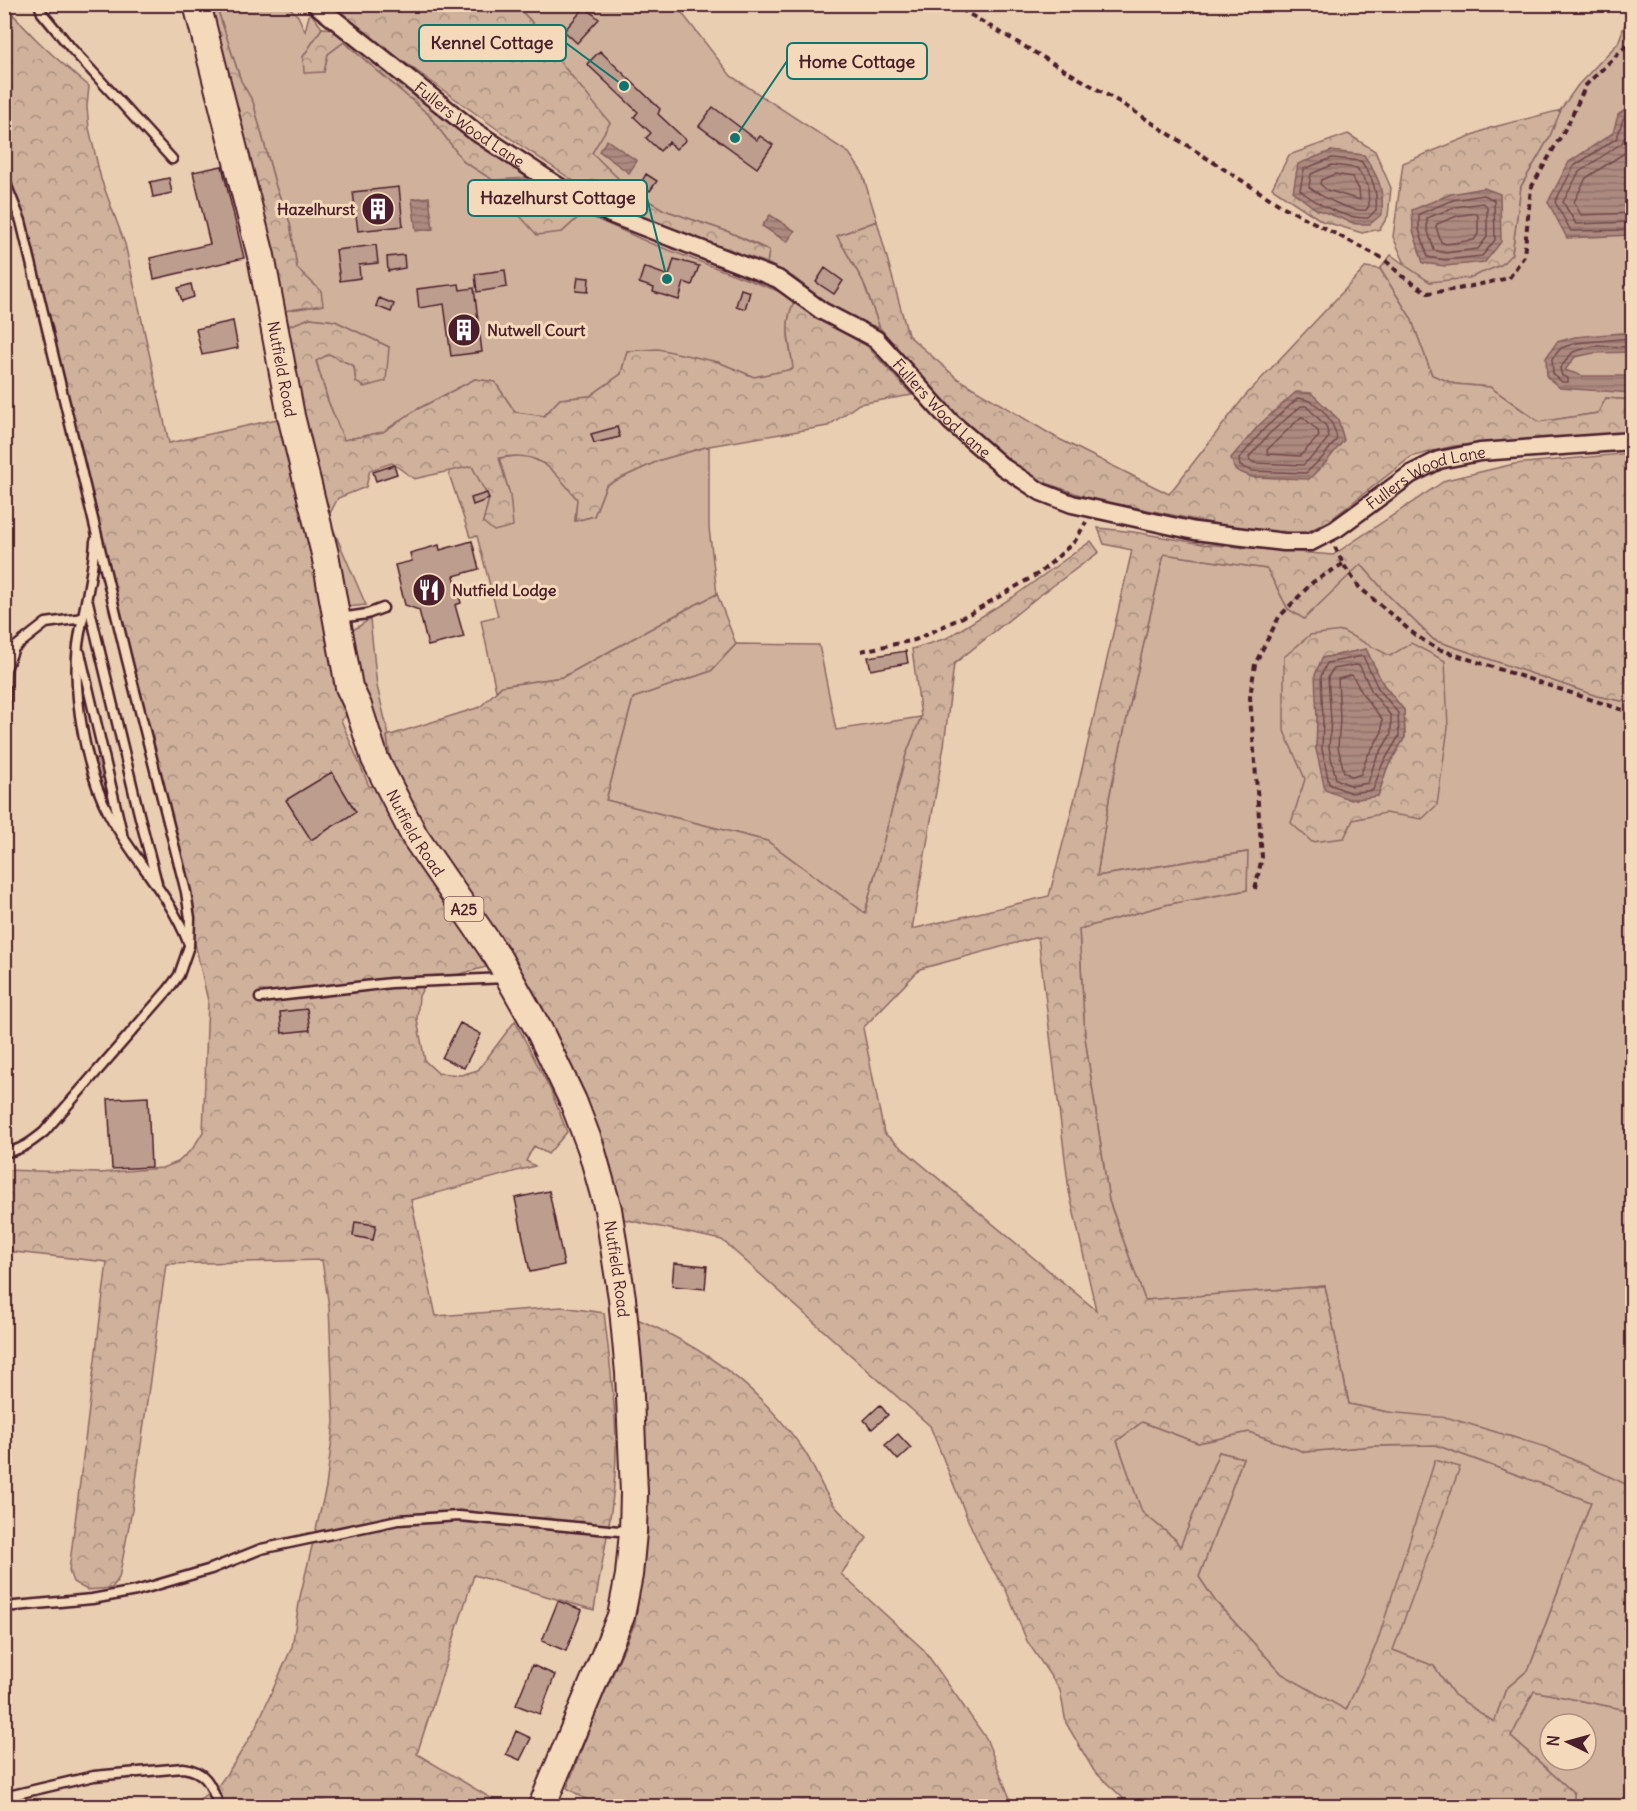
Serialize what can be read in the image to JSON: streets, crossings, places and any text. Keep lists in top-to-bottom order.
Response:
{
  "streets": {
    "main road": ["Nutfield Road", "A25"],
    "street": ["Fullers Wood Lane"]
  },
  "places": {
    "other": ["Kennel Cottage", "Home Cottage", "Hazelhurst Cottage"],
    "building": ["Hazelhurst", "Nutwell Court"],
    "restaurant": ["Nutfield Lodge"]
  },
  "north": "left"
}
